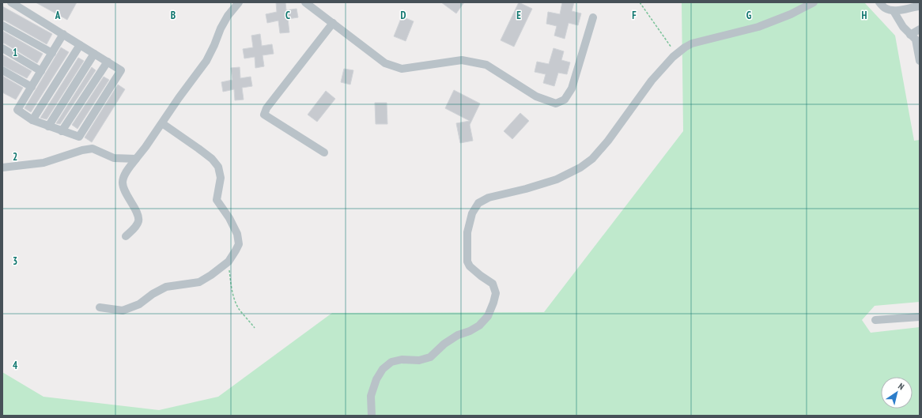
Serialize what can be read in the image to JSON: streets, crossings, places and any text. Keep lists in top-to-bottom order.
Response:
{
  "north": "top right",
  "grid": {
    "columns": [
      "A",
      "B",
      "C",
      "D",
      "E",
      "F",
      "G",
      "H"
    ],
    "rows": [
      "1",
      "2",
      "3",
      "4"
    ]
  }
}
